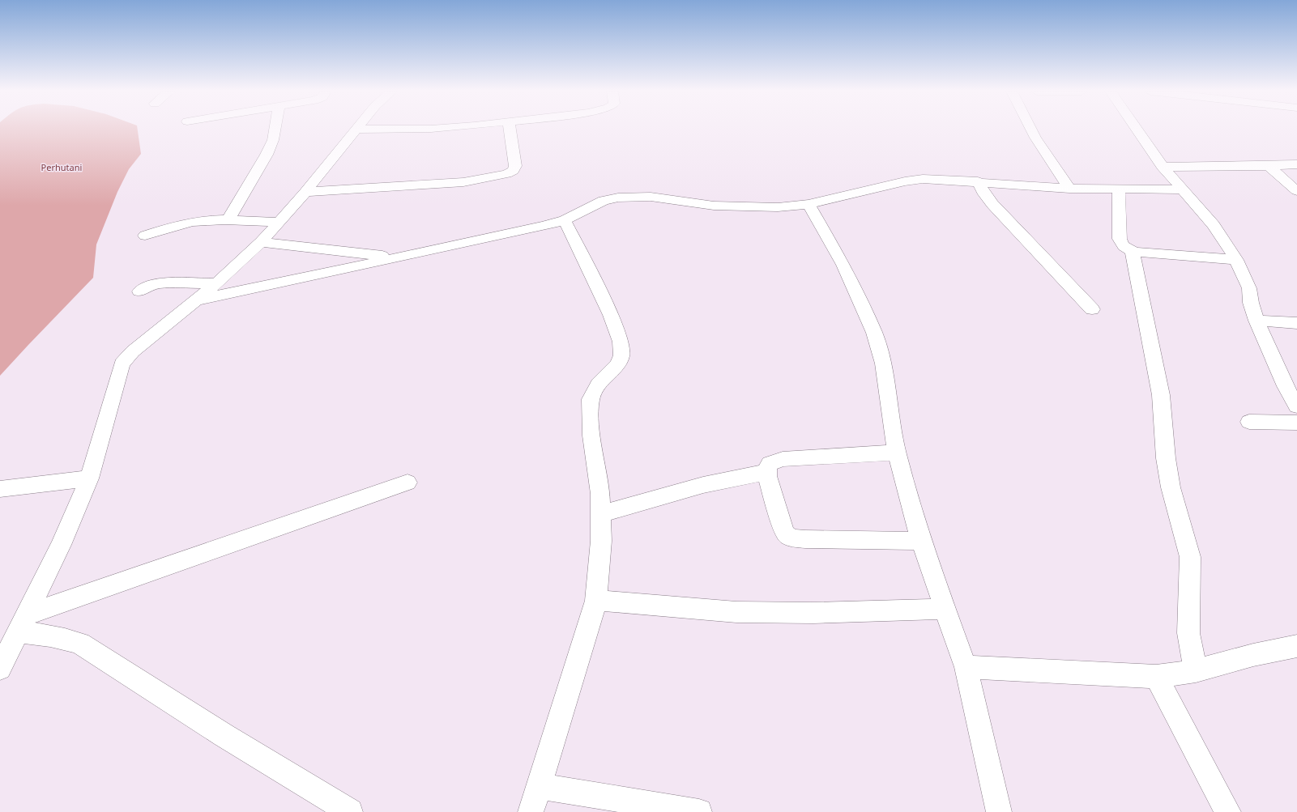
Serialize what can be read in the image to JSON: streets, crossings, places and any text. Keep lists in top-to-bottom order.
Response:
{
  "parks": ["Perhutani"]
}
